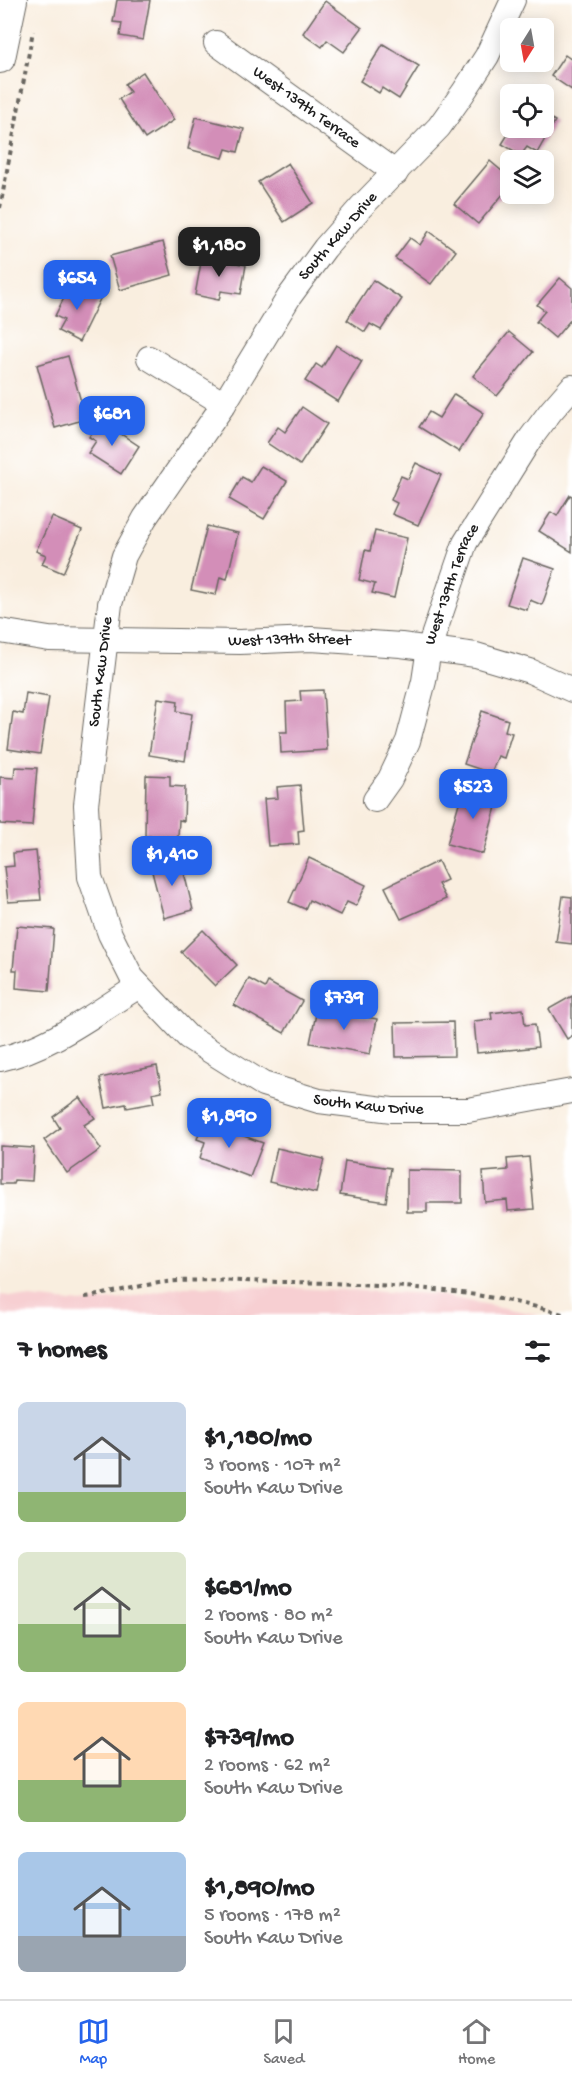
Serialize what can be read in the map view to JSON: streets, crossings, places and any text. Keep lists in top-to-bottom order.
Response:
{
  "streets": {
    "street": ["West 139th Terrace", "South Kaw Drive", "West 139th Street"]
  },
  "crossings": [
    ["West 139th Terrace", "South Kaw Drive"],
    ["West 139th Terrace", "West 139th Street"],
    ["South Kaw Drive", "West 139th Street"]
  ],
  "north": "bottom",
  "page": {
    "price": [
      "$1,180",
      "$654",
      "$681",
      "$523",
      "$1,410",
      "$739",
      "$1,890"
    ],
    "heading": "7 homes",
    "list": [
      {
        "name": "$1,180/mo",
        "note": "3 rooms · 107 m² · South Kaw Drive"
      },
      {
        "name": "$681/mo",
        "note": "2 rooms · 80 m² · South Kaw Drive"
      },
      {
        "name": "$739/mo",
        "note": "2 rooms · 62 m² · South Kaw Drive"
      },
      {
        "name": "$1,890/mo",
        "note": "5 rooms · 178 m² · South Kaw Drive"
      }
    ],
    "tabs": ["Map", "Saved", "Home"]
  }
}
